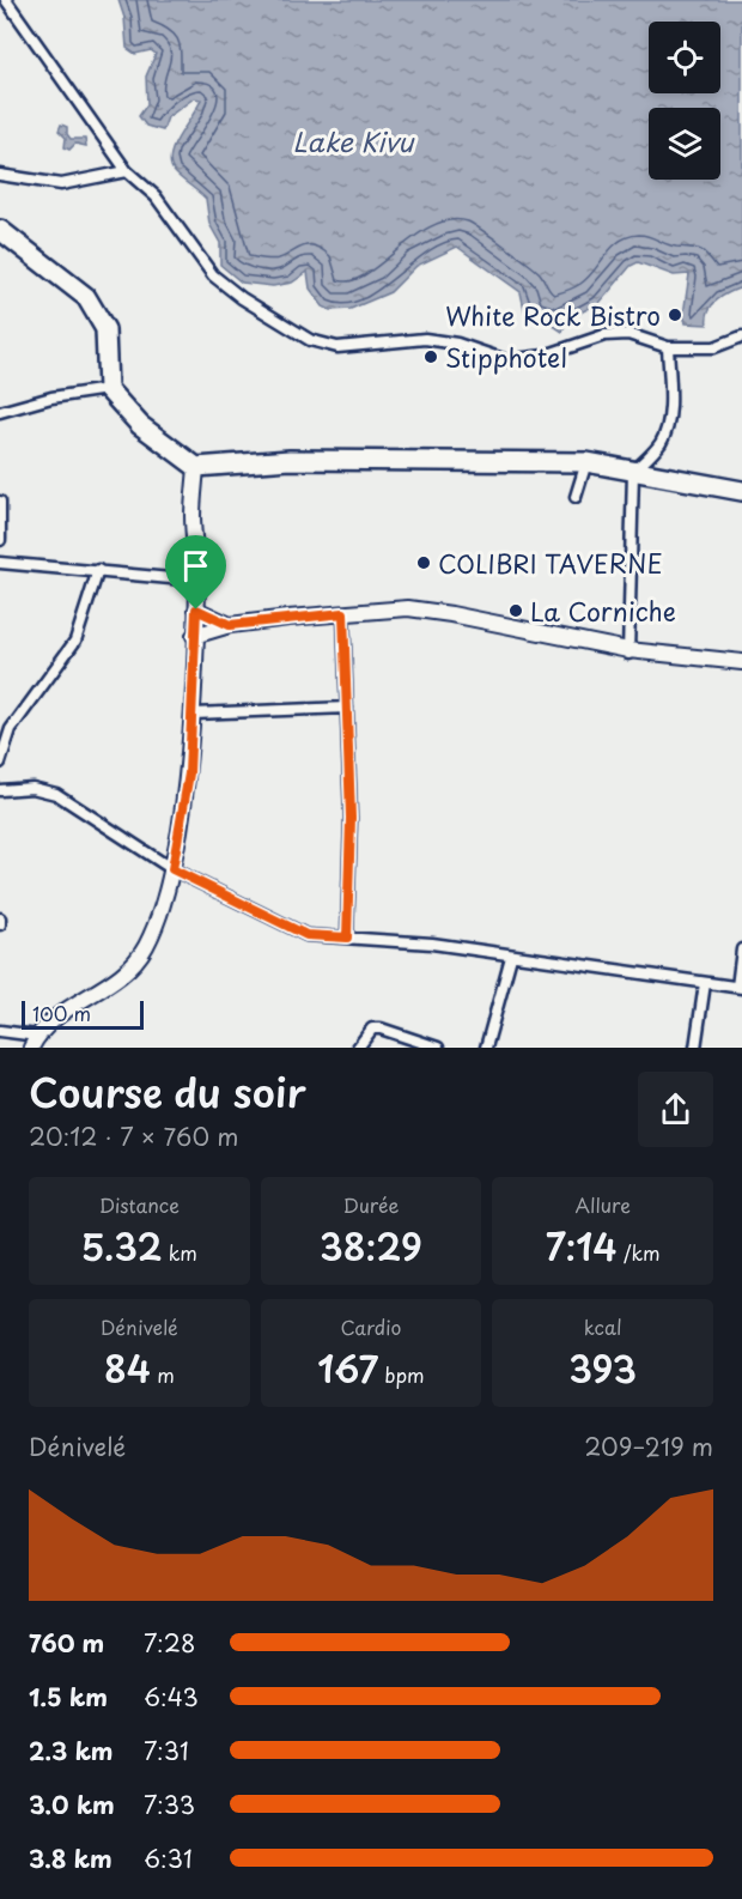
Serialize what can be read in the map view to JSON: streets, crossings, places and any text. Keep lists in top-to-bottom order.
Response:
{
  "water": ["Lake Kivu"],
  "places": [
    "White Rock Bistro",
    "Stipphotel",
    "COLIBRI TAVERNE",
    "La Corniche"
  ],
  "scale_bar": "100 m",
  "page": {
    "scale": "100 m",
    "heading": ["Course du soir", "20:12 · 7 × 760 m"],
    "stats": [
      ["Distance", "5.32 km"],
      ["Durée", "38:29"],
      ["Allure", "7:14 /km"],
      ["Dénivelé", "84 m"],
      ["Cardio", "167 bpm"],
      ["kcal", "393"]
    ],
    "chart": ["Dénivelé", "209–219 m"],
    "list": [
      {
        "name": "760 m",
        "note": "7:28"
      },
      {
        "name": "1.5 km",
        "note": "6:43"
      },
      {
        "name": "2.3 km",
        "note": "7:31"
      },
      {
        "name": "3.0 km",
        "note": "7:33"
      },
      {
        "name": "3.8 km",
        "note": "6:31"
      }
    ]
  }
}
